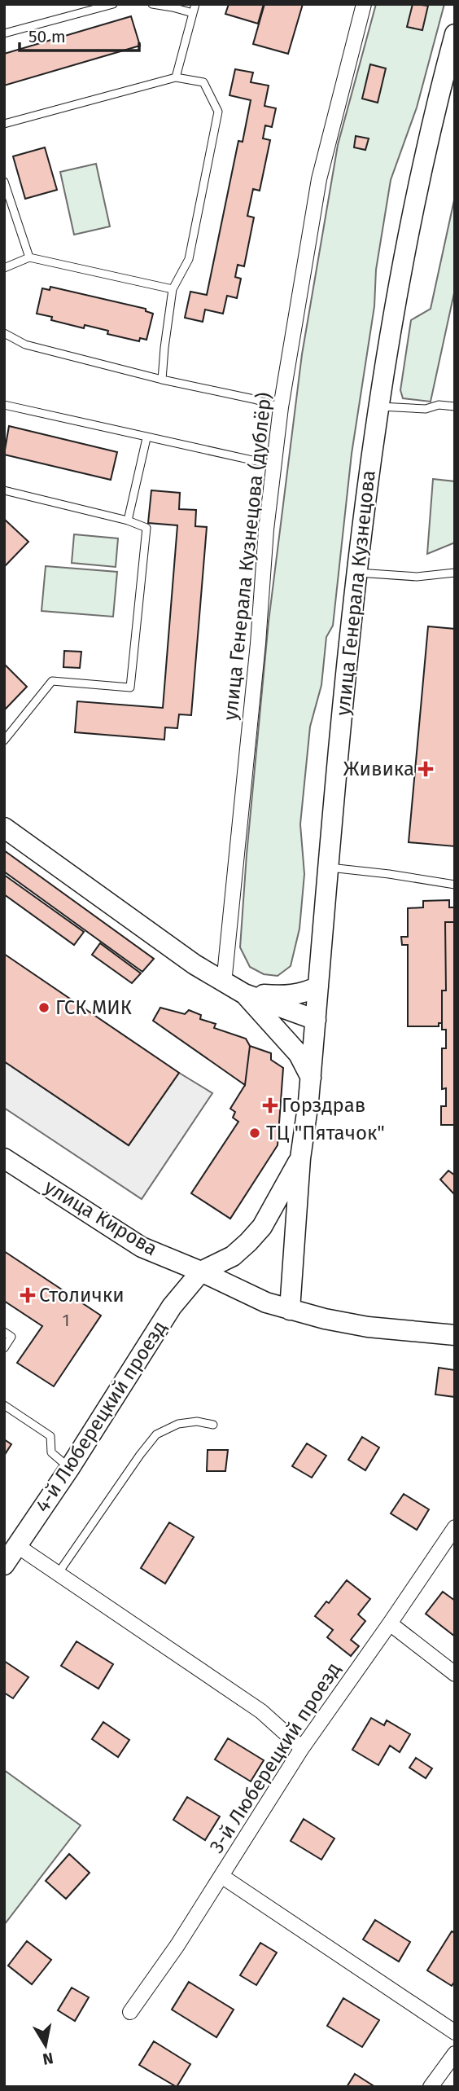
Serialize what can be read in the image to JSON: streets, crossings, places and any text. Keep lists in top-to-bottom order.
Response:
{
  "streets": {
    "main road": ["улица Генерала Кузнецова", "улица Кирова", "4-й Люберецкий проезд"],
    "street": ["улица Генерала Кузнецова (дублёр)", "3-й Люберецкий проезд"]
  },
  "crossings": [
    ["улица Генерала Кузнецова", "улица Кирова"],
    ["улица Генерала Кузнецова", "4-й Люберецкий проезд"],
    ["улица Кирова", "4-й Люберецкий проезд"]
  ],
  "places": {
    "health": ["Живика", "Горздрав", "Столички"],
    "other": ["ГСК МИК", "ТЦ \"Пятачок\""]
  },
  "house_numbers": ["1"],
  "scale_bar": "50 m",
  "north": "bottom"
}
